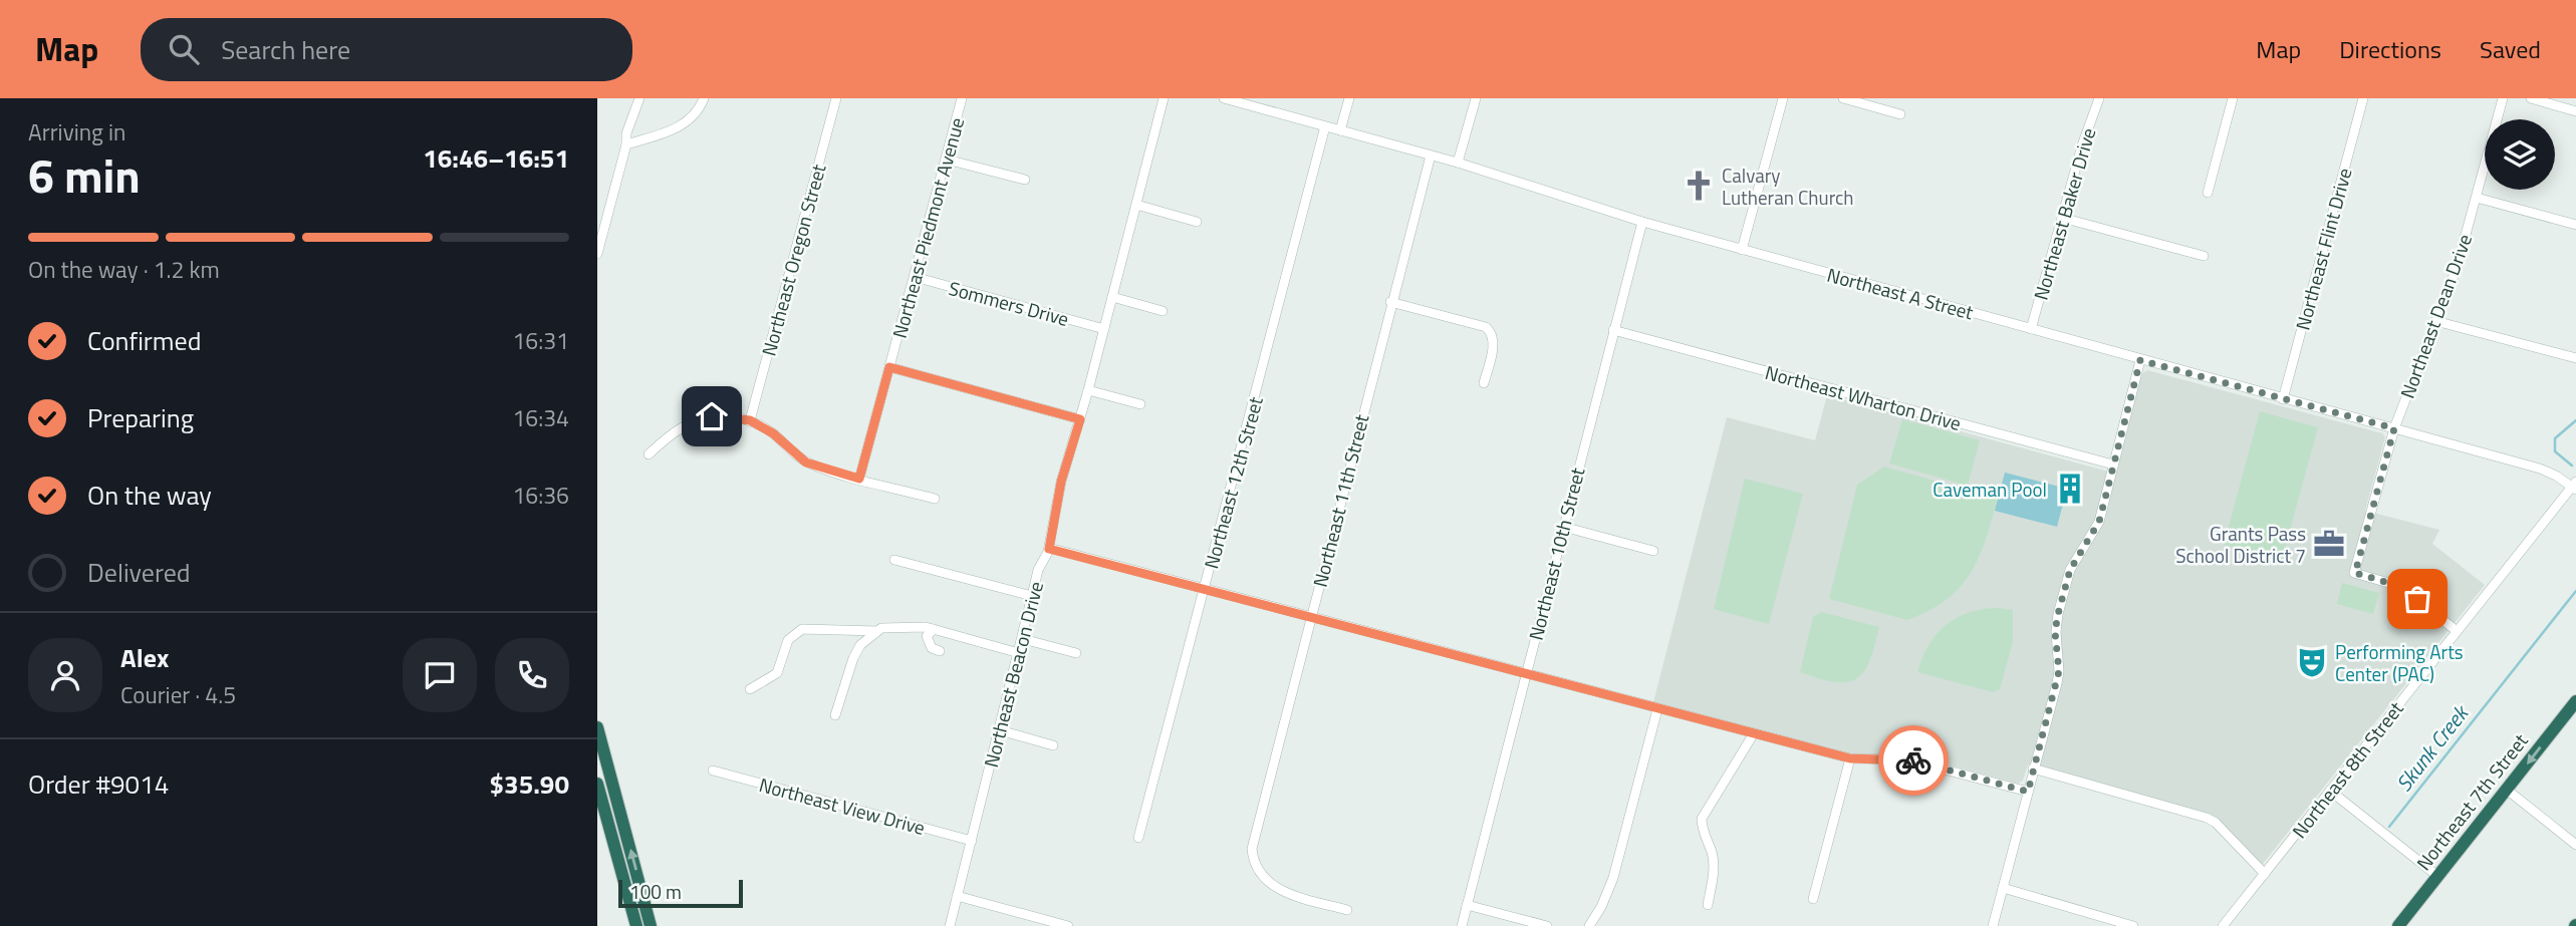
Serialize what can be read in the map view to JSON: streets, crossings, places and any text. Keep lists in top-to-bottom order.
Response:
{
  "streets": {
    "highway": ["Northeast 7th Street"],
    "street": [
      "Northeast Baker Drive",
      "Northeast Piedmont Avenue",
      "Northeast Flint Drive",
      "Northeast Oregon Street",
      "Northeast A Street",
      "Sommers Drive",
      "Northeast Dean Drive",
      "Northeast Wharton Drive",
      "Northeast 12th Street",
      "Northeast 11th Street",
      "Northeast 10th Street",
      "Northeast Beacon Drive",
      "Northeast 8th Street",
      "Northeast View Drive"
    ]
  },
  "crossings": [
    ["Northeast Baker Drive", "Northeast A Street"],
    ["Northeast Piedmont Avenue", "Sommers Drive"],
    ["Northeast Flint Drive", "Northeast A Street"],
    ["Northeast A Street", "Northeast Dean Drive"],
    ["Northeast A Street", "Northeast 12th Street"],
    ["Northeast A Street", "Northeast 11th Street"],
    ["Northeast A Street", "Northeast 10th Street"],
    ["Northeast A Street", "Northeast 8th Street"],
    ["Sommers Drive", "Northeast Beacon Drive"],
    ["Northeast Dean Drive", "Northeast 8th Street"],
    ["Northeast Wharton Drive", "Northeast 10th Street"],
    ["Northeast Beacon Drive", "Northeast View Drive"]
  ],
  "one_way": ["Northeast 7th Street"],
  "water": ["Skunk Creek"],
  "places": {
    "church": ["Calvary Lutheran Church"],
    "building": ["Caveman Pool"],
    "office": ["Grants Pass School District 7"],
    "theatre": ["Performing Arts Center (PAC)"]
  },
  "scale_bar": "100 m",
  "page": {
    "header": "Map",
    "search": "Search here",
    "nav": ["Map", "Directions", "Saved"],
    "heading": ["6 min", "Arriving in", "16:46–16:51"],
    "panel": [
      "Alex",
      "Courier · 4.5",
      "Order #9014",
      "$35.90"
    ],
    "bar": "On the way · 1.2 km",
    "list": [
      ["Confirmed", "16:31"],
      ["Preparing", "16:34"],
      ["On the way", "16:36"],
      "Delivered"
    ],
    "scale": "100 m"
  }
}
